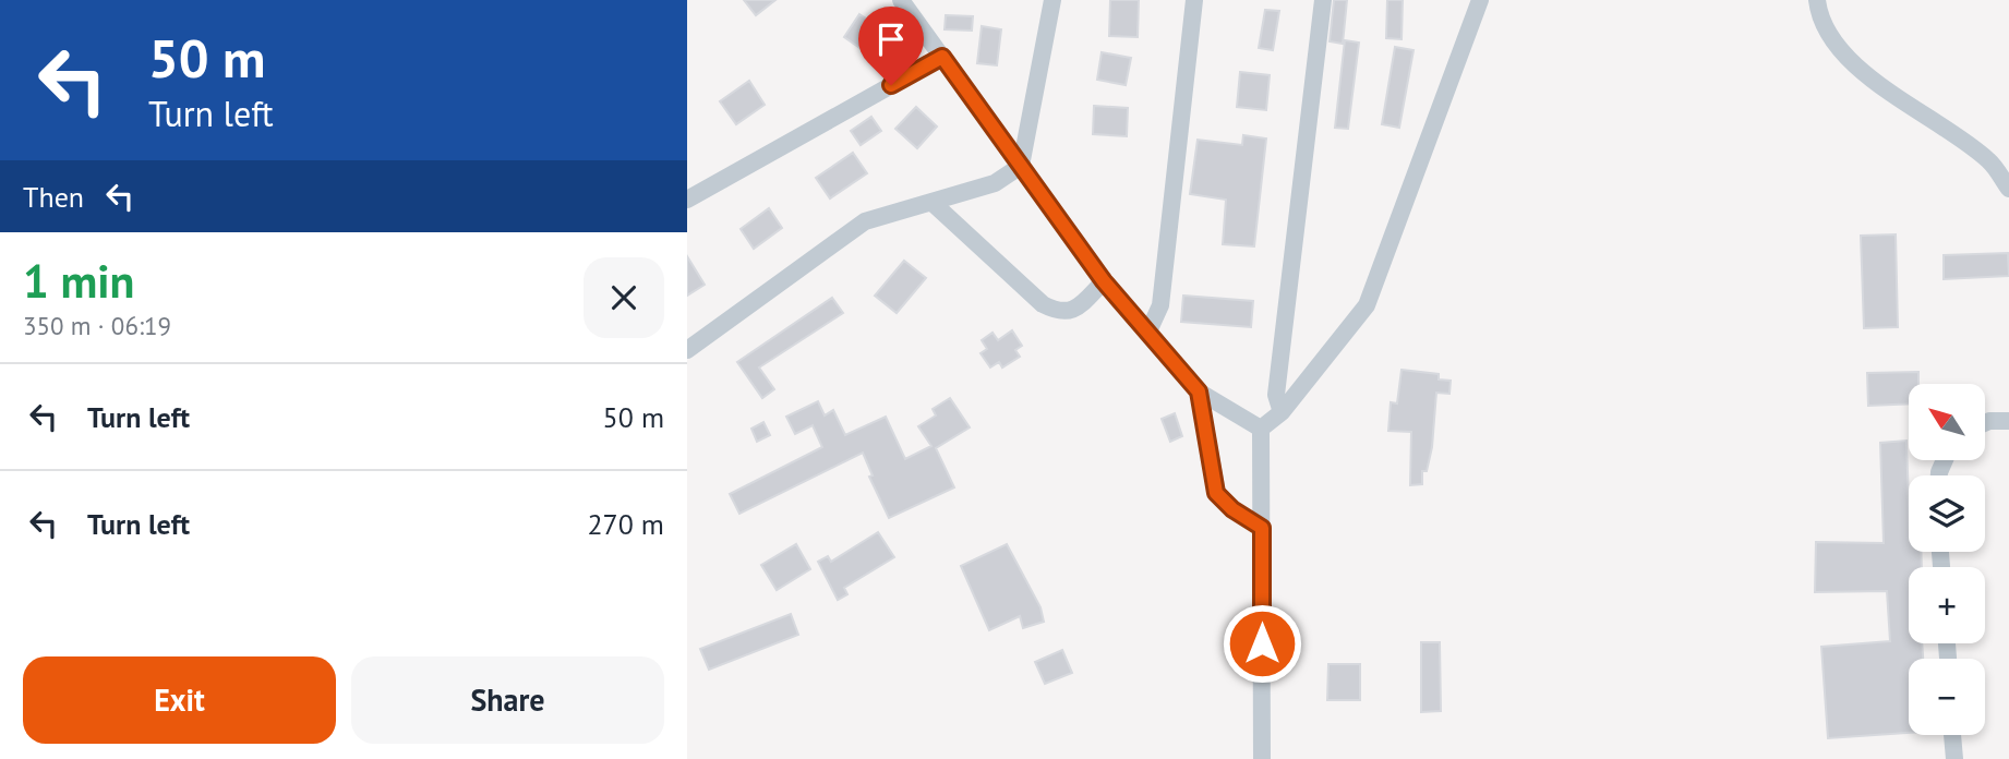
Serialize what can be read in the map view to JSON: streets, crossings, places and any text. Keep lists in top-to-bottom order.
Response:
{
  "north": "top left",
  "page": {
    "turn": ["50 m", "Turn left"],
    "then": "Then",
    "heading": ["1 min", "350 m · 06:19"],
    "list": [
      {
        "name": "Turn left",
        "value": "50 m"
      },
      {
        "name": "Turn left",
        "value": "270 m"
      }
    ],
    "map_buttons": ["+", "−"],
    "buttons": ["Exit", "Share"]
  }
}
